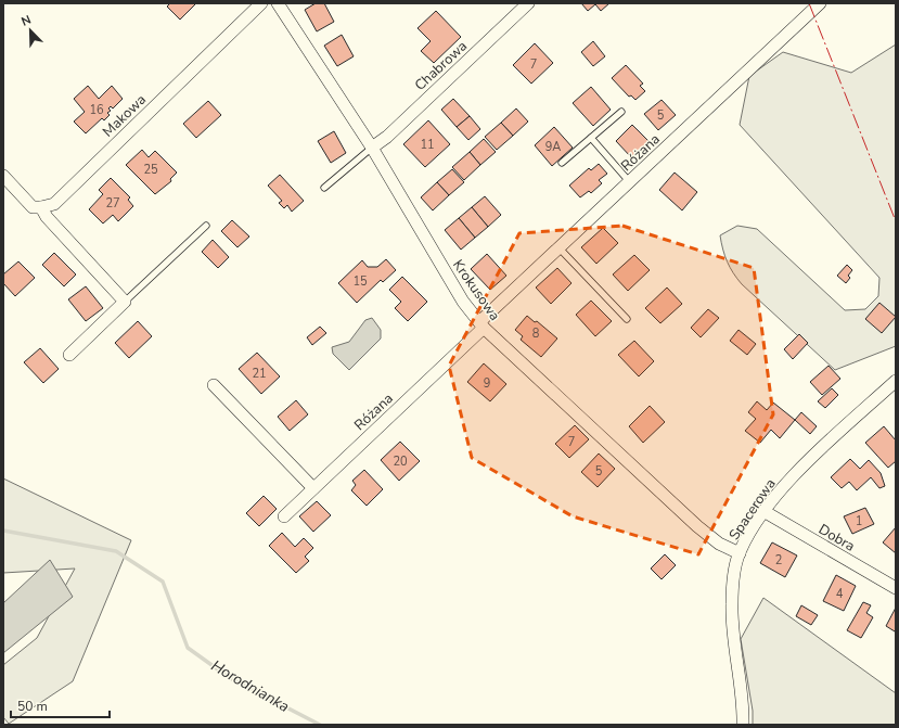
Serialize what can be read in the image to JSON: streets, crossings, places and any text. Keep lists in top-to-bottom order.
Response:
{
  "streets": {
    "street": [
      "Chabrowa",
      "Makowa",
      "Różana",
      "Krokusowa",
      "Spacerowa",
      "Dobra"
    ]
  },
  "crossings": [
    ["Chabrowa", "Krokusowa"],
    ["Różana", "Krokusowa"],
    ["Krokusowa", "Spacerowa"],
    ["Spacerowa", "Dobra"]
  ],
  "water": ["Horodnianka"],
  "house_numbers": [
    "7",
    "16",
    "5",
    "11",
    "9A",
    "25",
    "27",
    "15",
    "8",
    "21",
    "9",
    "7",
    "20",
    "5",
    "1",
    "2",
    "4"
  ],
  "scale_bar": "50 m",
  "north": "top left"
}
